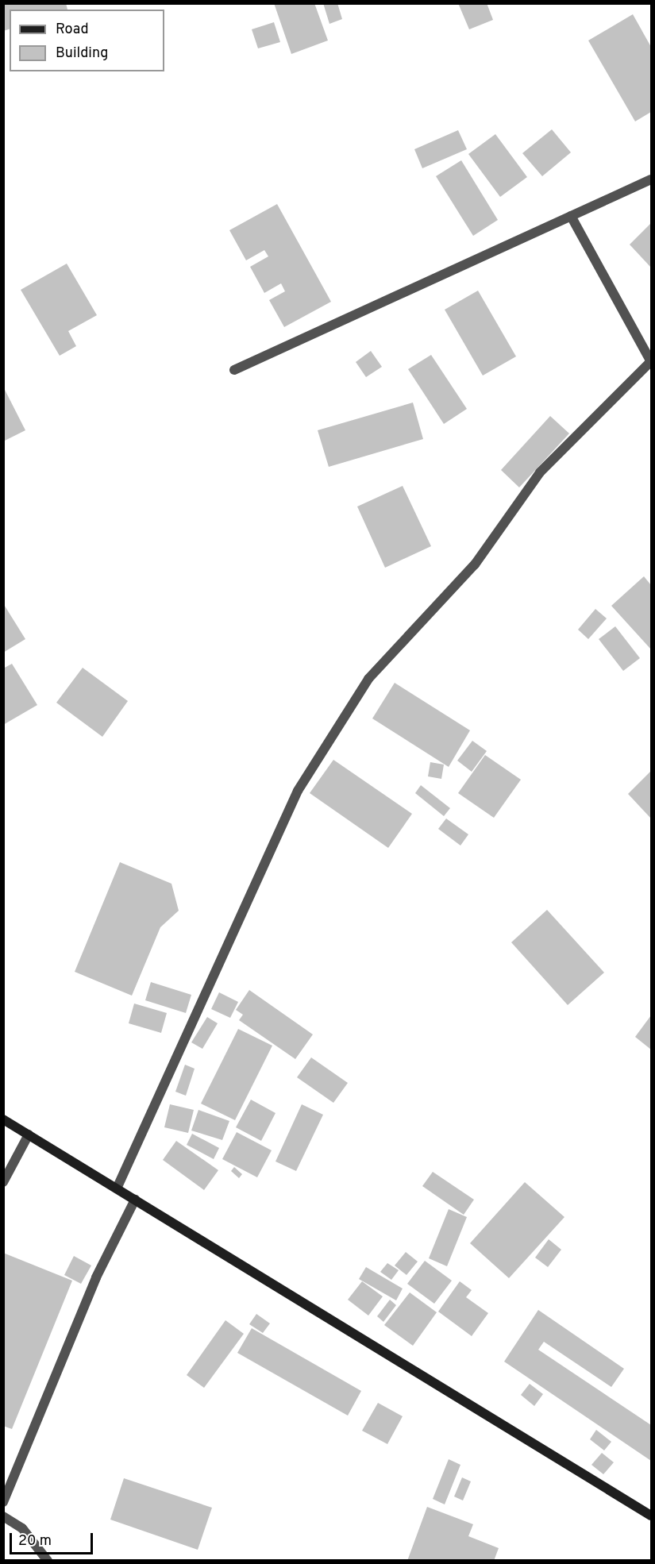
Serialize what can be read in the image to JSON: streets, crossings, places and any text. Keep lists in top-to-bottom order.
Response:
{
  "legend": ["Road", "Building"],
  "scale_bar": "20 m"
}
